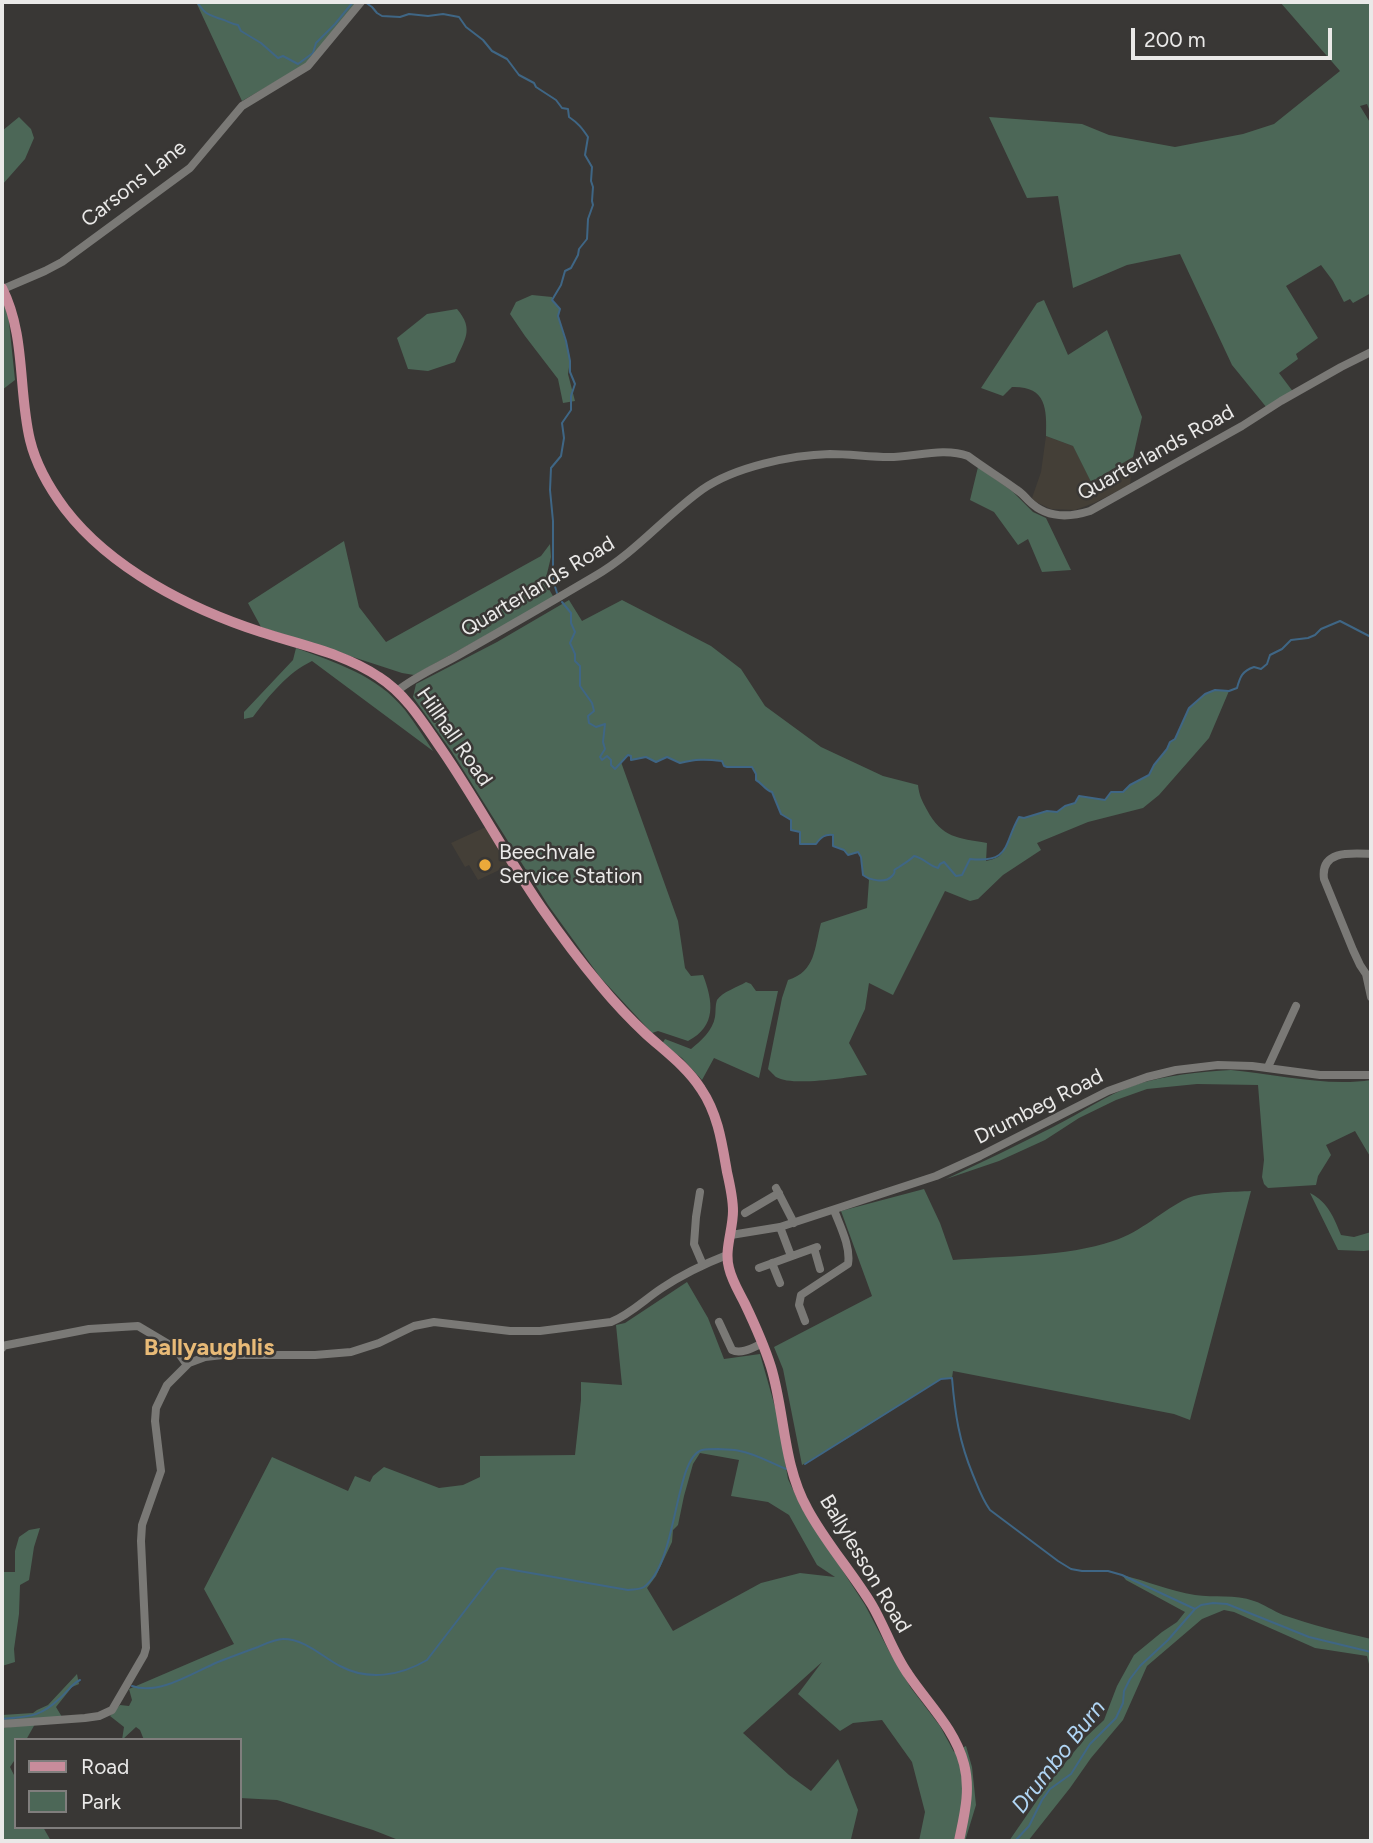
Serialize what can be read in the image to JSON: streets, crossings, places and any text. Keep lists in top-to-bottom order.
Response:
{
  "streets": {
    "main road": ["Hillhall Road", "Ballylesson Road"],
    "street": ["Carsons Lane", "Quarterlands Road", "Drumbeg Road"]
  },
  "crossings": [
    ["Carsons Lane", "Hillhall Road"],
    ["Quarterlands Road", "Hillhall Road"],
    ["Hillhall Road", "Drumbeg Road"],
    ["Hillhall Road", "Ballylesson Road"]
  ],
  "districts": ["Ballyaughlis"],
  "water": ["Drumbo Burn"],
  "places": ["Beechvale Service Station"],
  "legend": ["Road", "Park"],
  "scale_bar": "200 m"
}
